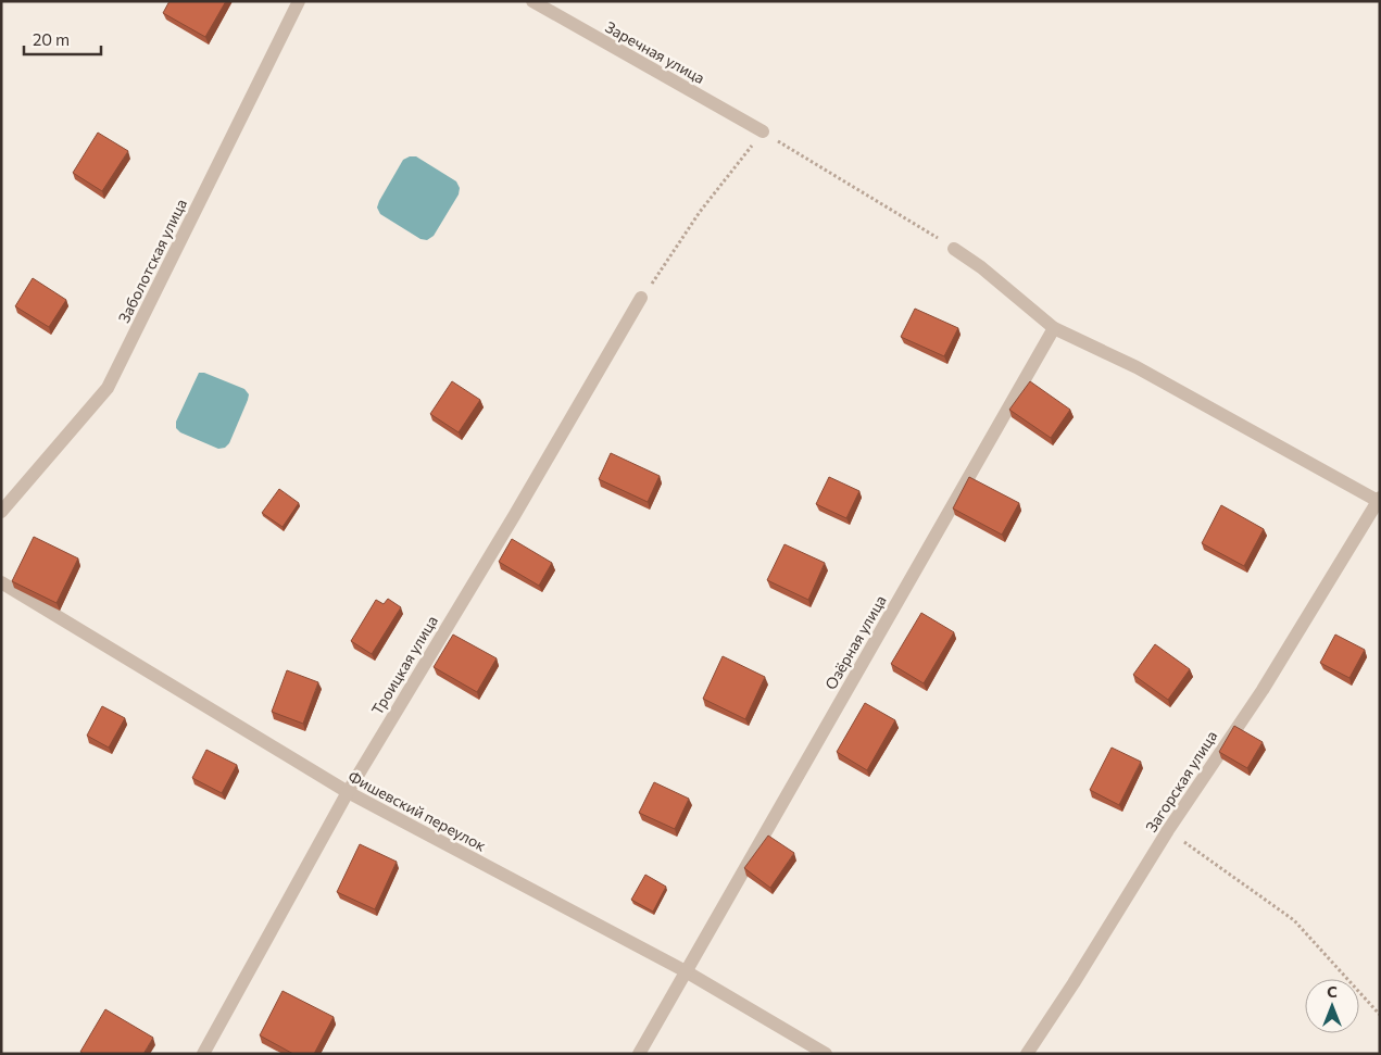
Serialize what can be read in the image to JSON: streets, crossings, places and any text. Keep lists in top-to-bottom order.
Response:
{
  "streets": {
    "street": [
      "Заречная улица",
      "Заболотская улица",
      "Озёрная улица",
      "Троицкая улица",
      "Загорская улица",
      "Фишевский переулок"
    ]
  },
  "crossings": [
    ["Озёрная улица", "Фишевский переулок"],
    ["Троицкая улица", "Фишевский переулок"]
  ],
  "scale_bar": "20 m",
  "north": "top"
}
